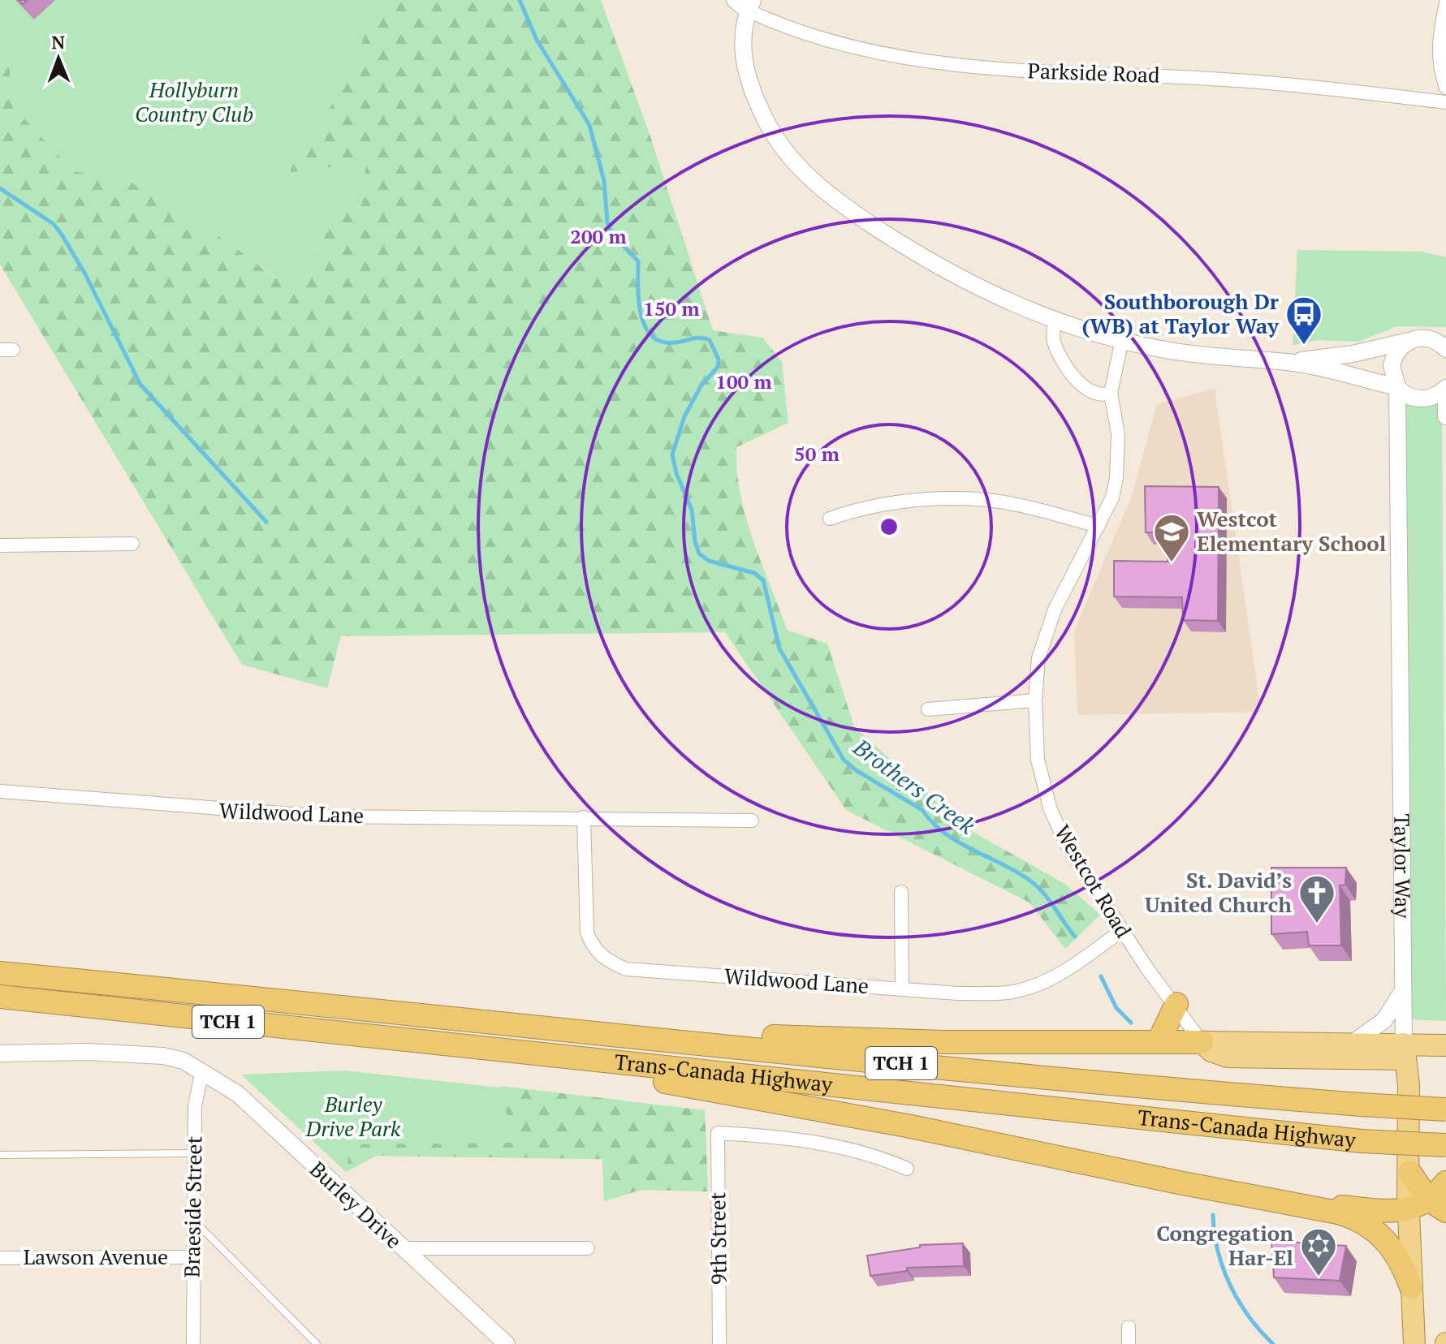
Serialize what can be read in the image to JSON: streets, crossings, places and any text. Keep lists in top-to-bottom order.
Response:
{
  "streets": {
    "highway": ["Taylor Way", "TCH 1", "Trans-Canada Highway"],
    "street": [
      "Parkside Road",
      "Wildwood Lane",
      "Westcot Road",
      "Burley Drive",
      "Braeside Street",
      "9th Street",
      "Lawson Avenue"
    ]
  },
  "crossings": [
    ["Wildwood Lane", "Westcot Road"],
    ["Burley Drive", "Braeside Street"],
    ["Braeside Street", "Lawson Avenue"]
  ],
  "water": ["Brothers Creek"],
  "parks": ["Hollyburn Country Club", "Burley Drive Park"],
  "places": {
    "bus stop": ["Southborough Dr (WB) at Taylor Way"],
    "school or university": ["Westcot Elementary School"],
    "church": ["St. David’s United Church"],
    "synagogue": ["Congregation Har-El"]
  },
  "north": "top",
  "rings": [
    "200 m",
    "150 m",
    "100 m",
    "50 m"
  ]
}
